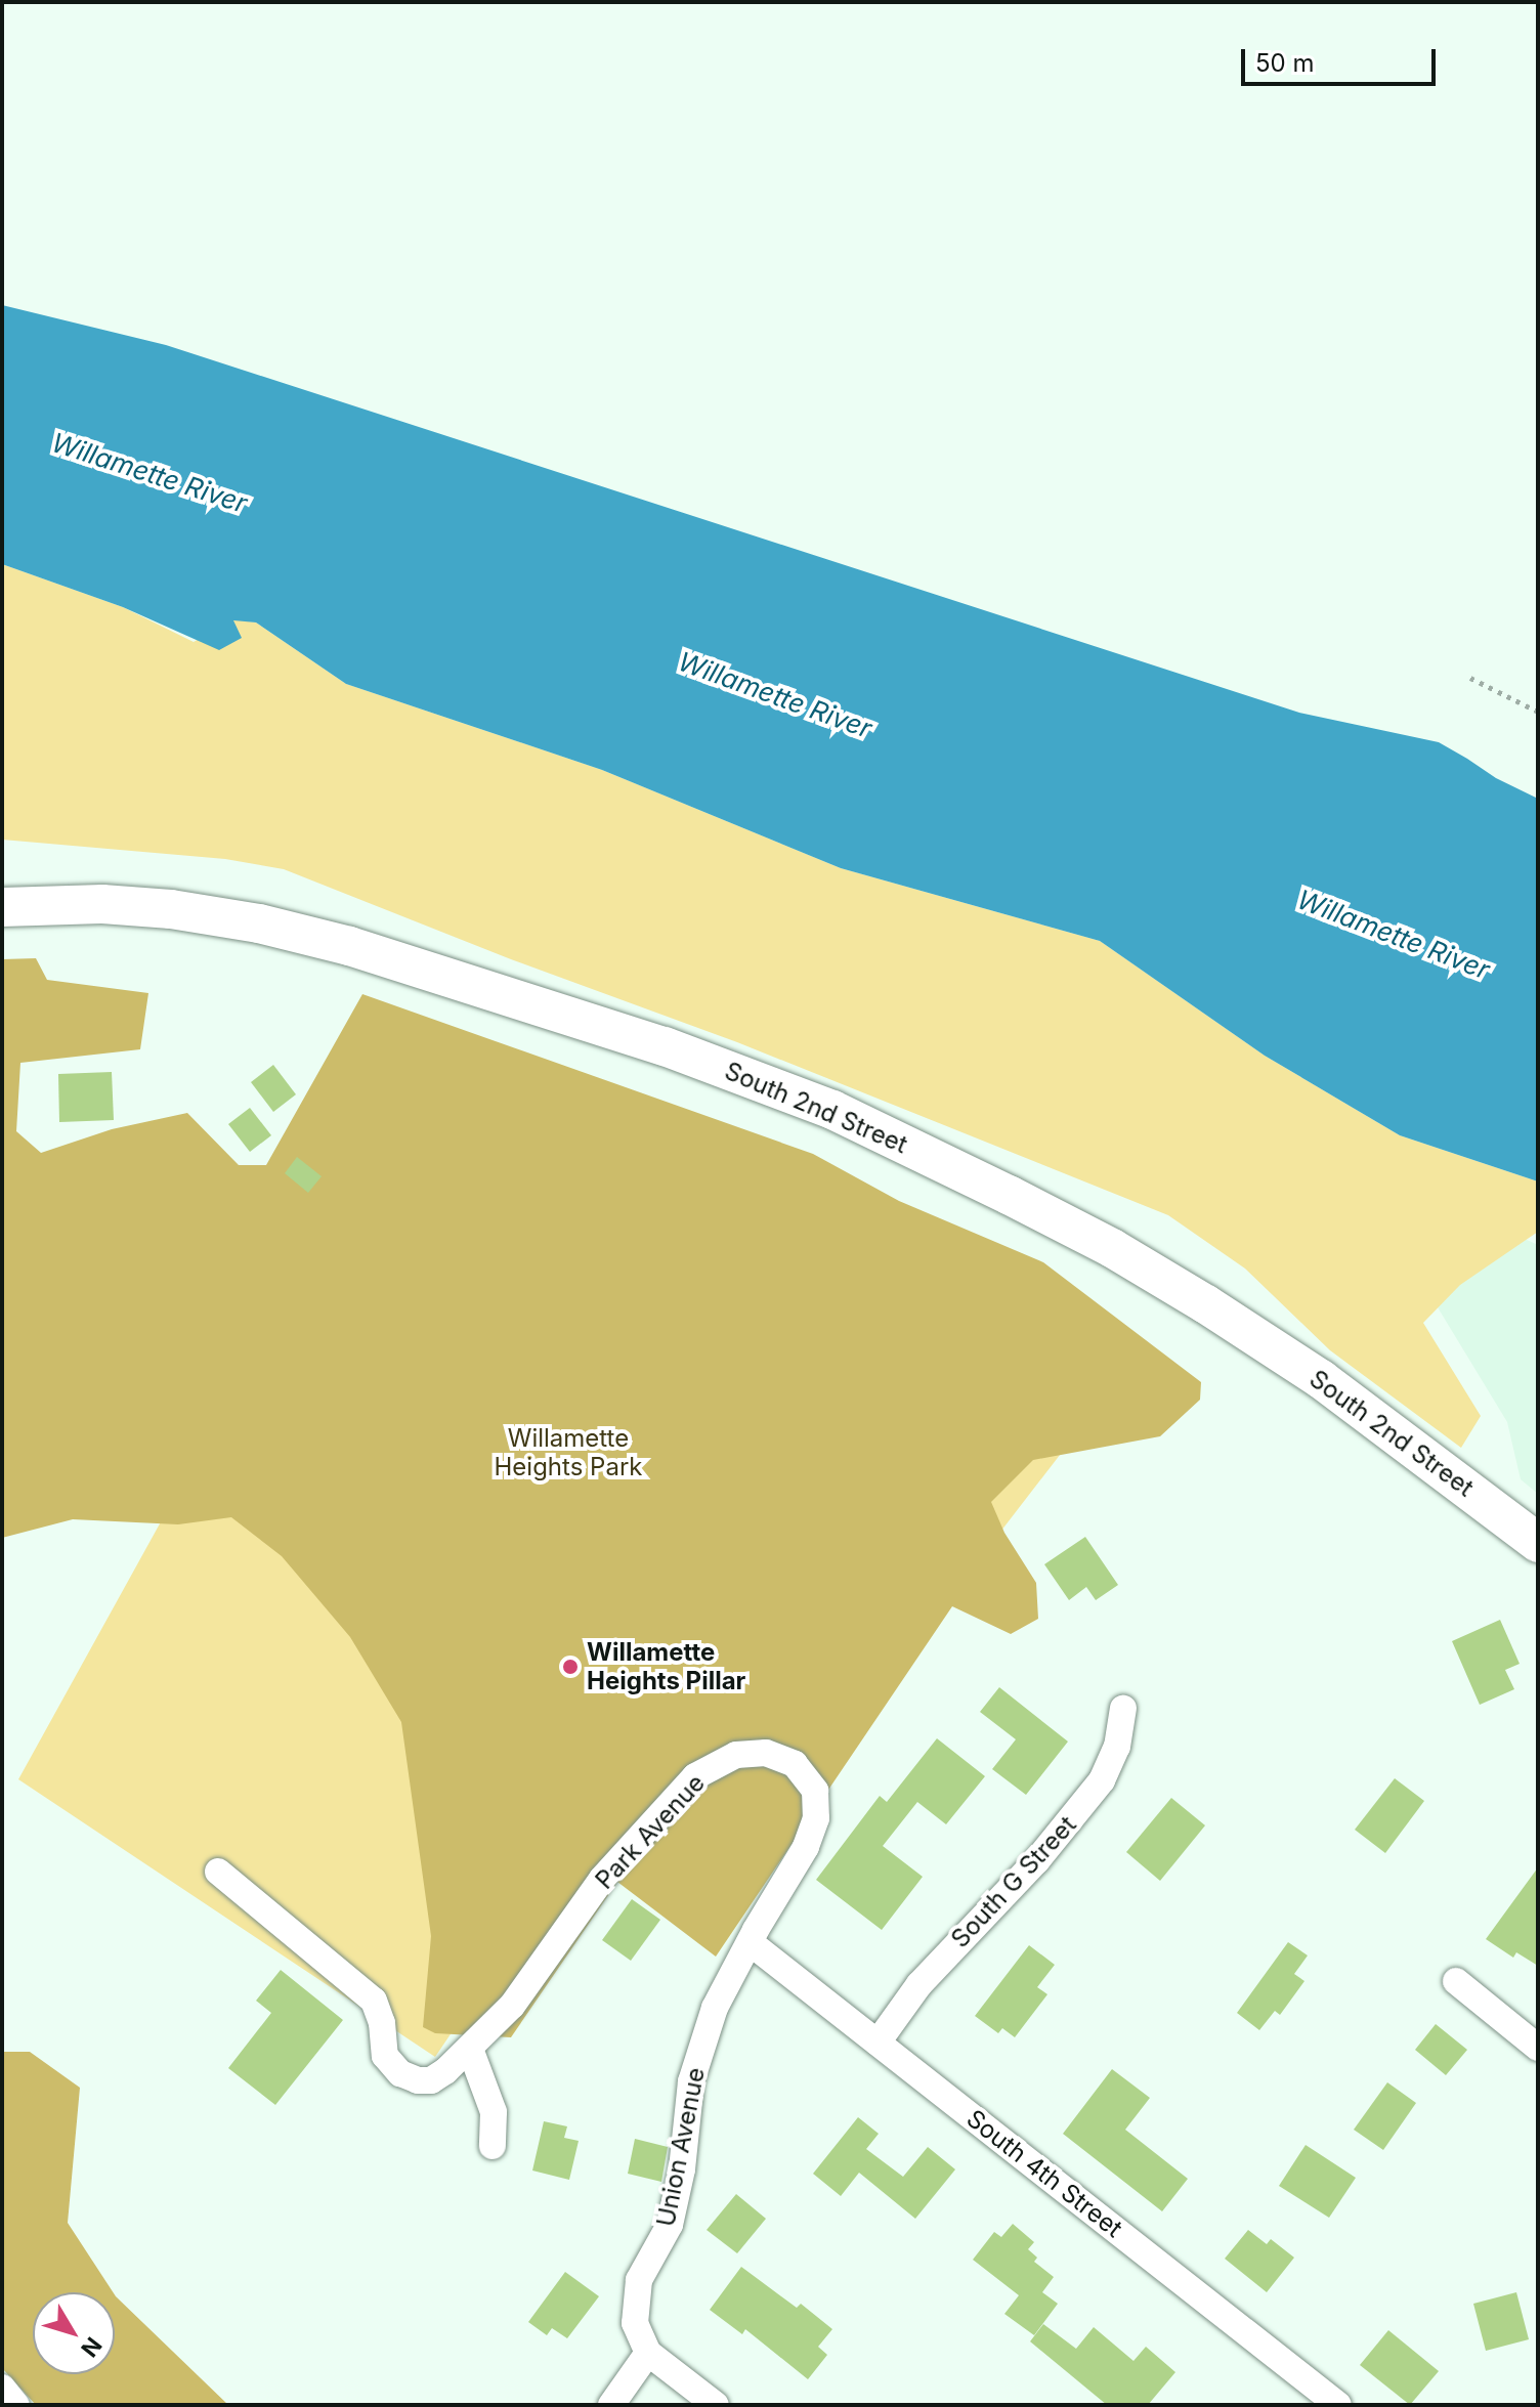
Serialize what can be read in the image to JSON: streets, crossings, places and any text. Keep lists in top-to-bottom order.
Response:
{
  "streets": {
    "street": [
      "South 2nd Street",
      "Park Avenue",
      "South G Street",
      "Union Avenue",
      "South 4th Street"
    ]
  },
  "crossings": [
    ["Park Avenue", "Union Avenue"],
    ["Park Avenue", "South 4th Street"],
    ["South G Street", "South 4th Street"],
    ["Union Avenue", "South 4th Street"]
  ],
  "water": ["Willamette River"],
  "parks": ["Willamette Heights Park"],
  "places": ["Willamette Heights Pillar"],
  "scale_bar": "50 m",
  "north": "bottom right"
}
